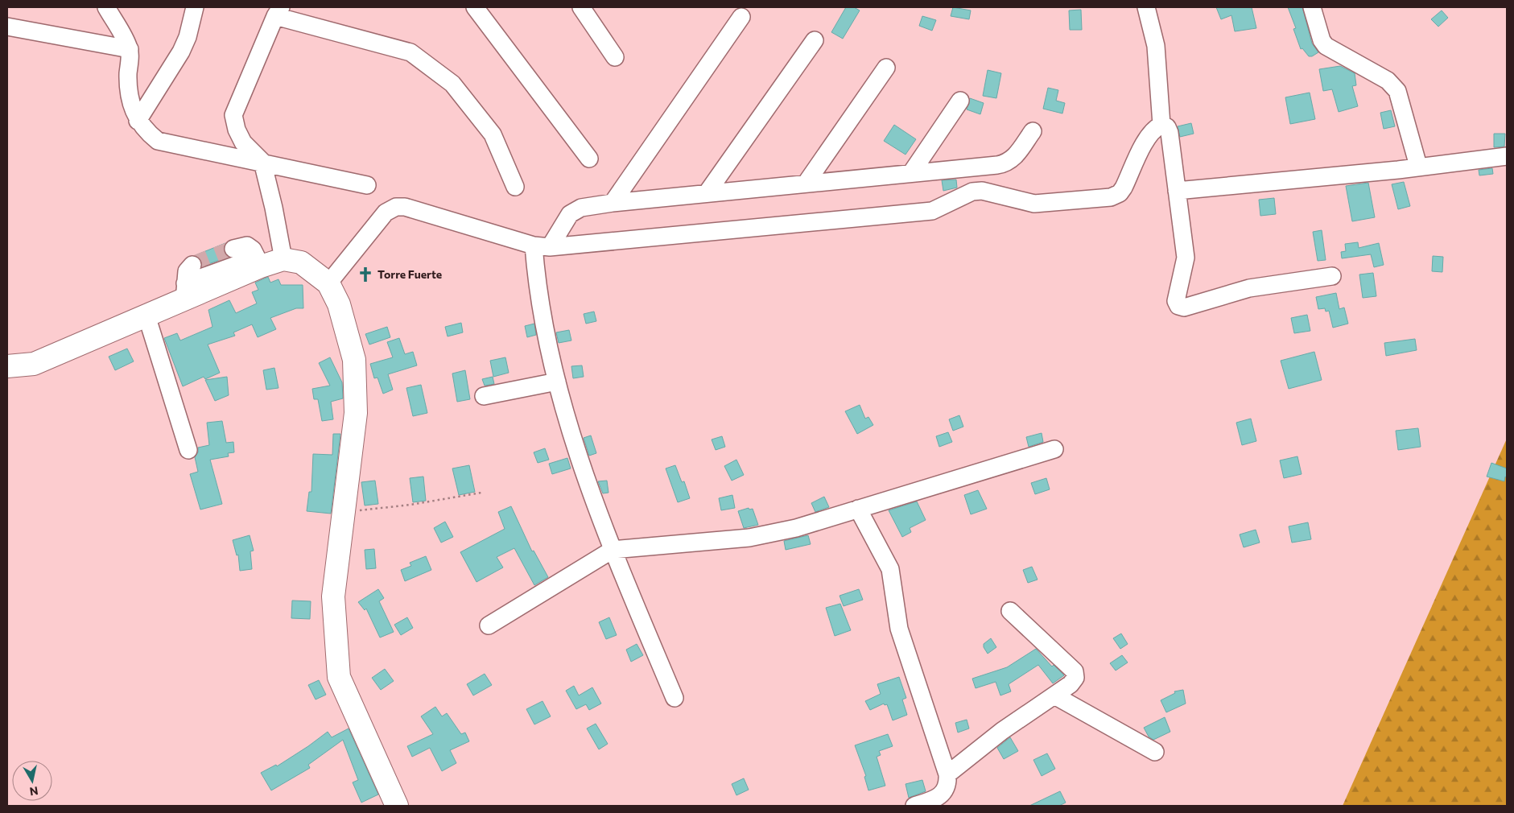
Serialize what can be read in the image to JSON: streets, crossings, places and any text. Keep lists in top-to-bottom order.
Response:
{
  "places": {
    "church": ["Torre Fuerte"]
  },
  "north": "bottom"
}
